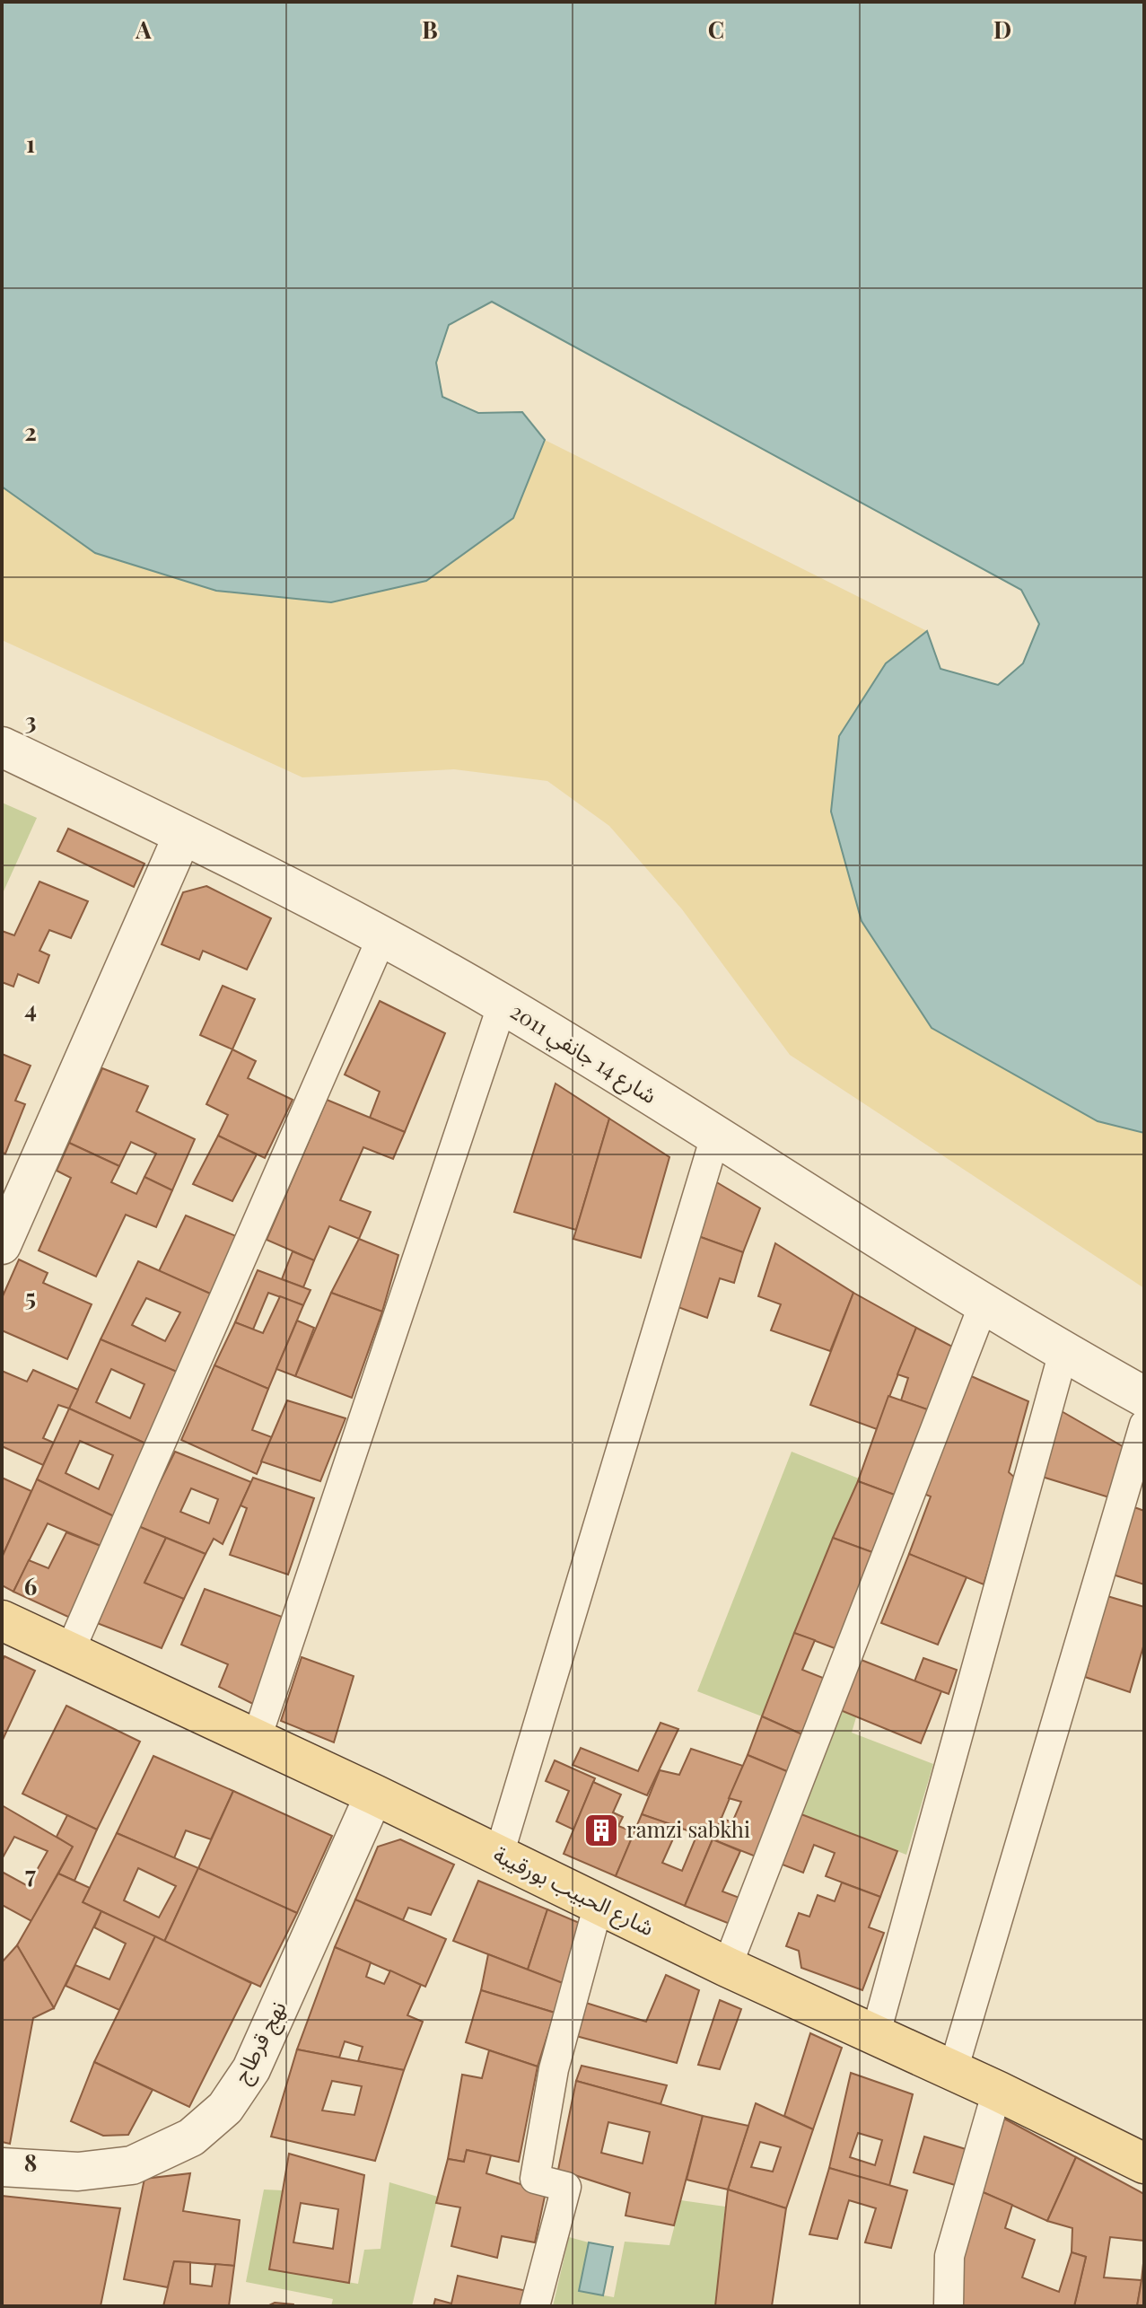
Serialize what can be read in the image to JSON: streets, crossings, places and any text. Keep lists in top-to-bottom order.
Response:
{
  "streets": {
    "main road": ["شارع الحبيب بورقيبة"],
    "street": ["شارع 14 جانفي 2011", "نهج قرطاج"]
  },
  "crossings": [
    ["شارع الحبيب بورقيبة", "نهج قرطاج"]
  ],
  "places": {
    "building": ["ramzi sabkhi"]
  },
  "grid": {
    "columns": [
      "A",
      "B",
      "C",
      "D"
    ],
    "rows": [
      "1",
      "2",
      "3",
      "4",
      "5",
      "6",
      "7",
      "8"
    ]
  }
}
